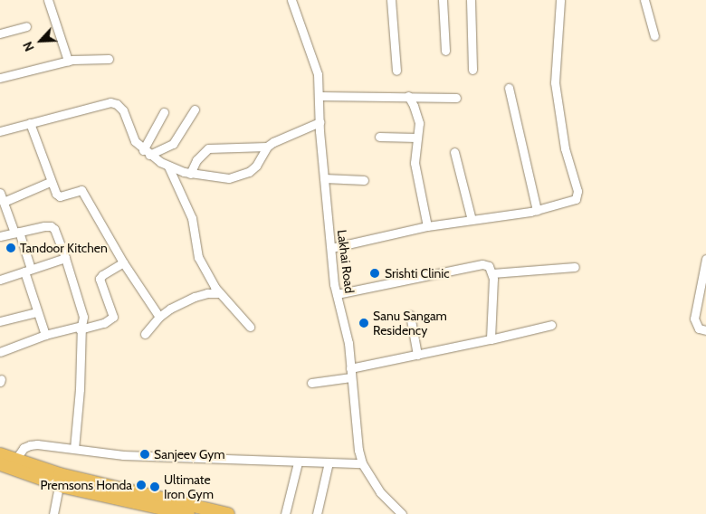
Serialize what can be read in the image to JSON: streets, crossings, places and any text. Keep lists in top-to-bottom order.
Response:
{
  "streets": {
    "street": ["Lakhai Road"]
  },
  "places": [
    "Tandoor Kitchen",
    "Srishti Clinic",
    "Sanu Sangam Residency",
    "Sanjeev Gym",
    "Premsons Honda",
    "Ultimate Iron Gym"
  ],
  "north": "bottom left"
}
